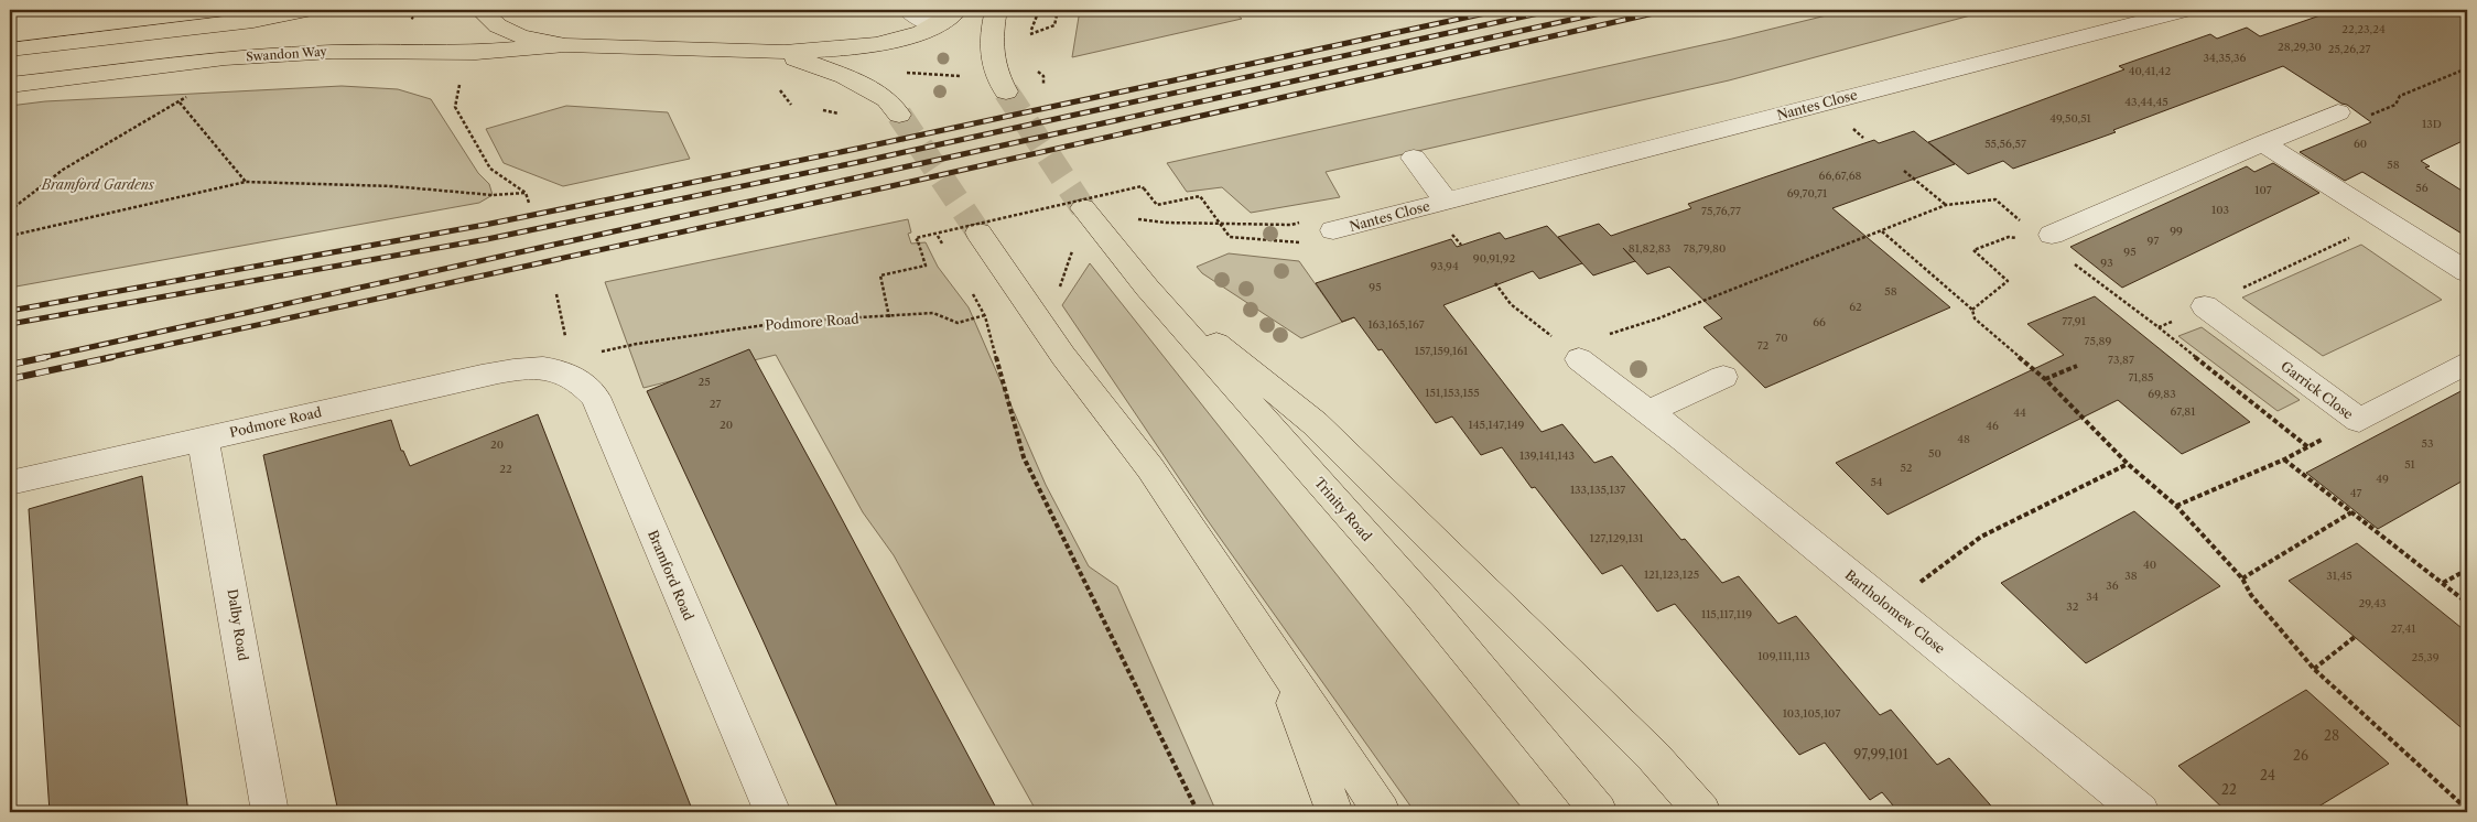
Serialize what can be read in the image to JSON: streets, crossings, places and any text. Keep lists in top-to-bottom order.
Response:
{
  "streets": {
    "highway": ["Swandon Way", "Trinity Road"],
    "street": [
      "Nantes Close",
      "Podmore Road",
      "Garrick Close",
      "Bramford Road",
      "Bartholomew Close",
      "Dalby Road"
    ]
  },
  "crossings": [
    ["Podmore Road", "Bramford Road"],
    ["Podmore Road", "Dalby Road"]
  ],
  "parks": ["Bramford Gardens"],
  "house_numbers": [
    "22,23,24",
    "28,29,30",
    "25,26,27",
    "34,35,36",
    "40,41,42",
    "43,44,45",
    "49,50,51",
    "13D",
    "55,56,57",
    "60",
    "58",
    "66,67,68",
    "56",
    "107",
    "69,70,71",
    "103",
    "75,76,77",
    "99",
    "97",
    "81,82,83",
    "78,79,80",
    "95",
    "90,91,92",
    "93",
    "93,94",
    "95",
    "58",
    "62",
    "77,91",
    "66",
    "163,165,167",
    "70",
    "75,89",
    "72",
    "157,159,161",
    "73,87",
    "71,85",
    "25",
    "151,153,155",
    "69,83",
    "27",
    "67,81",
    "44",
    "20",
    "145,147,149",
    "46",
    "48",
    "53",
    "20",
    "50",
    "139,141,143",
    "51",
    "52",
    "22",
    "49",
    "54",
    "133,135,137",
    "47",
    "127,129,131",
    "40",
    "121,123,125",
    "38",
    "31,45",
    "36",
    "34",
    "29,43",
    "32",
    "115,117,119",
    "27,41",
    "109,111,113",
    "25,39",
    "103,105,107",
    "28",
    "97,99,101",
    "26",
    "24",
    "22"
  ]
}
